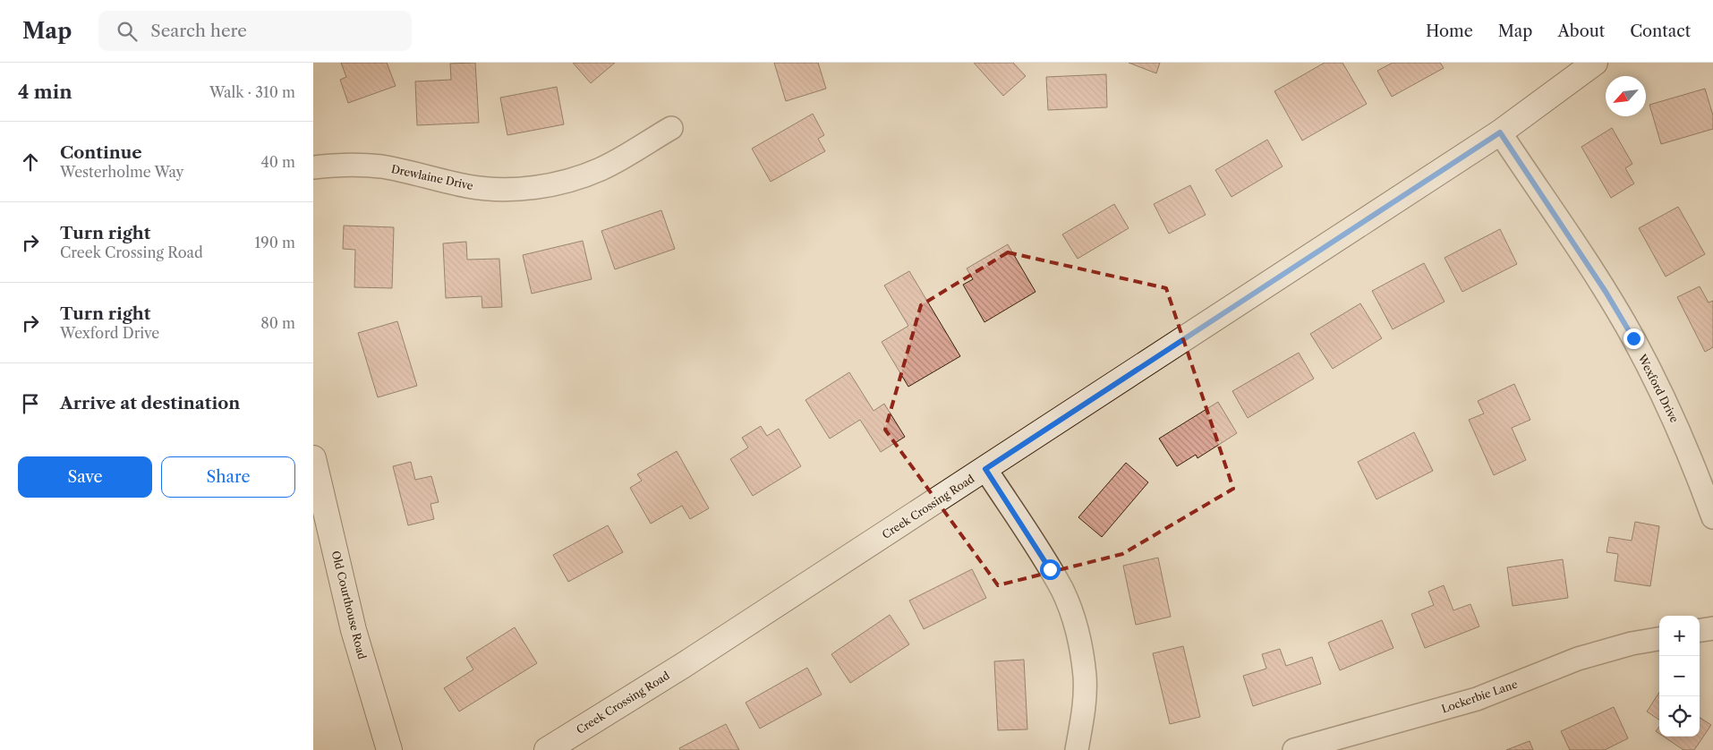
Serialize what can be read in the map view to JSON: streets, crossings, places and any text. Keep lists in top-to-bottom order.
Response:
{
  "streets": {
    "street": [
      "Drewlaine Drive",
      "Wexford Drive",
      "Creek Crossing Road",
      "Old Courthouse Road",
      "Lockerbie Lane"
    ]
  },
  "crossings": [
    ["Wexford Drive", "Creek Crossing Road"]
  ],
  "north": "bottom left",
  "page": {
    "header": "Map",
    "search": "Search here",
    "nav": [
      "Home",
      "Map",
      "About",
      "Contact"
    ],
    "heading": ["4 min", "Walk · 310 m"],
    "list": [
      ["Continue", "Westerholme Way", "40 m"],
      ["Turn right", "Creek Crossing Road", "190 m"],
      ["Turn right", "Wexford Drive", "80 m"],
      "Arrive at destination"
    ],
    "buttons": ["Save", "Share"],
    "map_buttons": ["+", "−"]
  }
}
